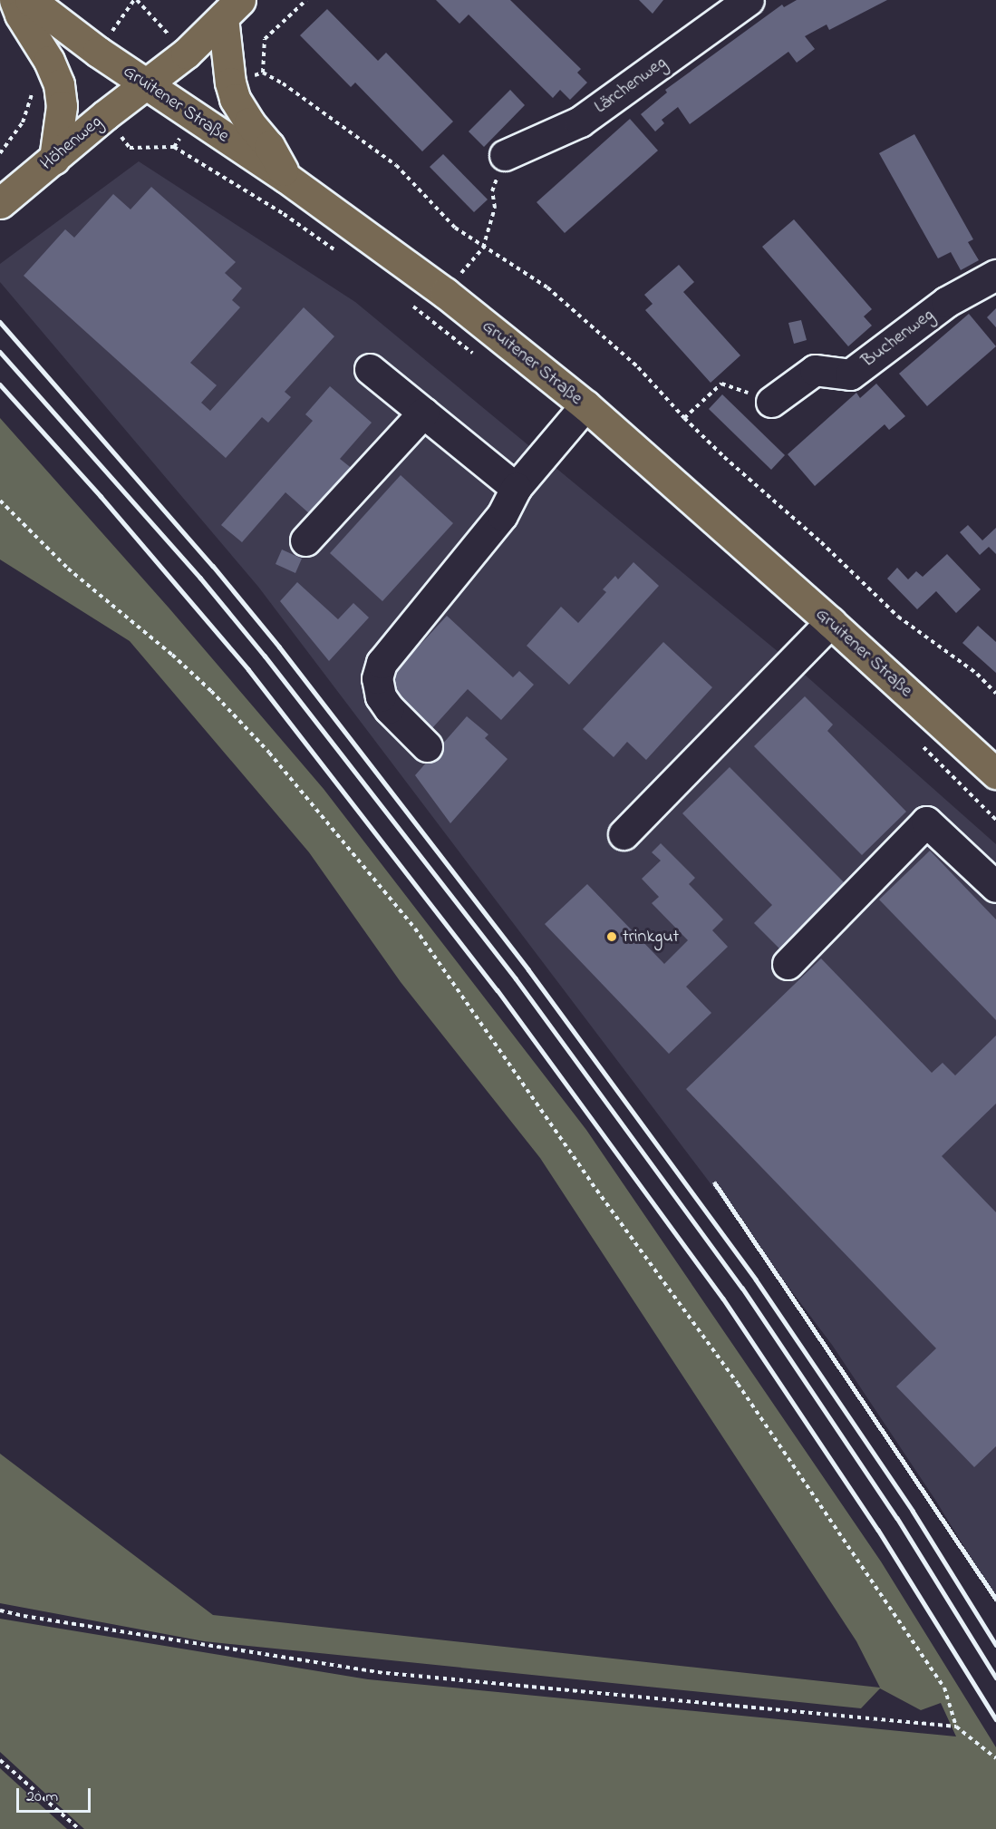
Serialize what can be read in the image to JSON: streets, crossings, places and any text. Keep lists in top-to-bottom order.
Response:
{
  "streets": {
    "main road": ["Gruitener Straße", "Höhenweg"],
    "street": ["Lärchenweg", "Buchenweg"]
  },
  "crossings": [
    ["Gruitener Straße", "Höhenweg"]
  ],
  "places": ["trinkgut"],
  "scale_bar": "20 m"
}
